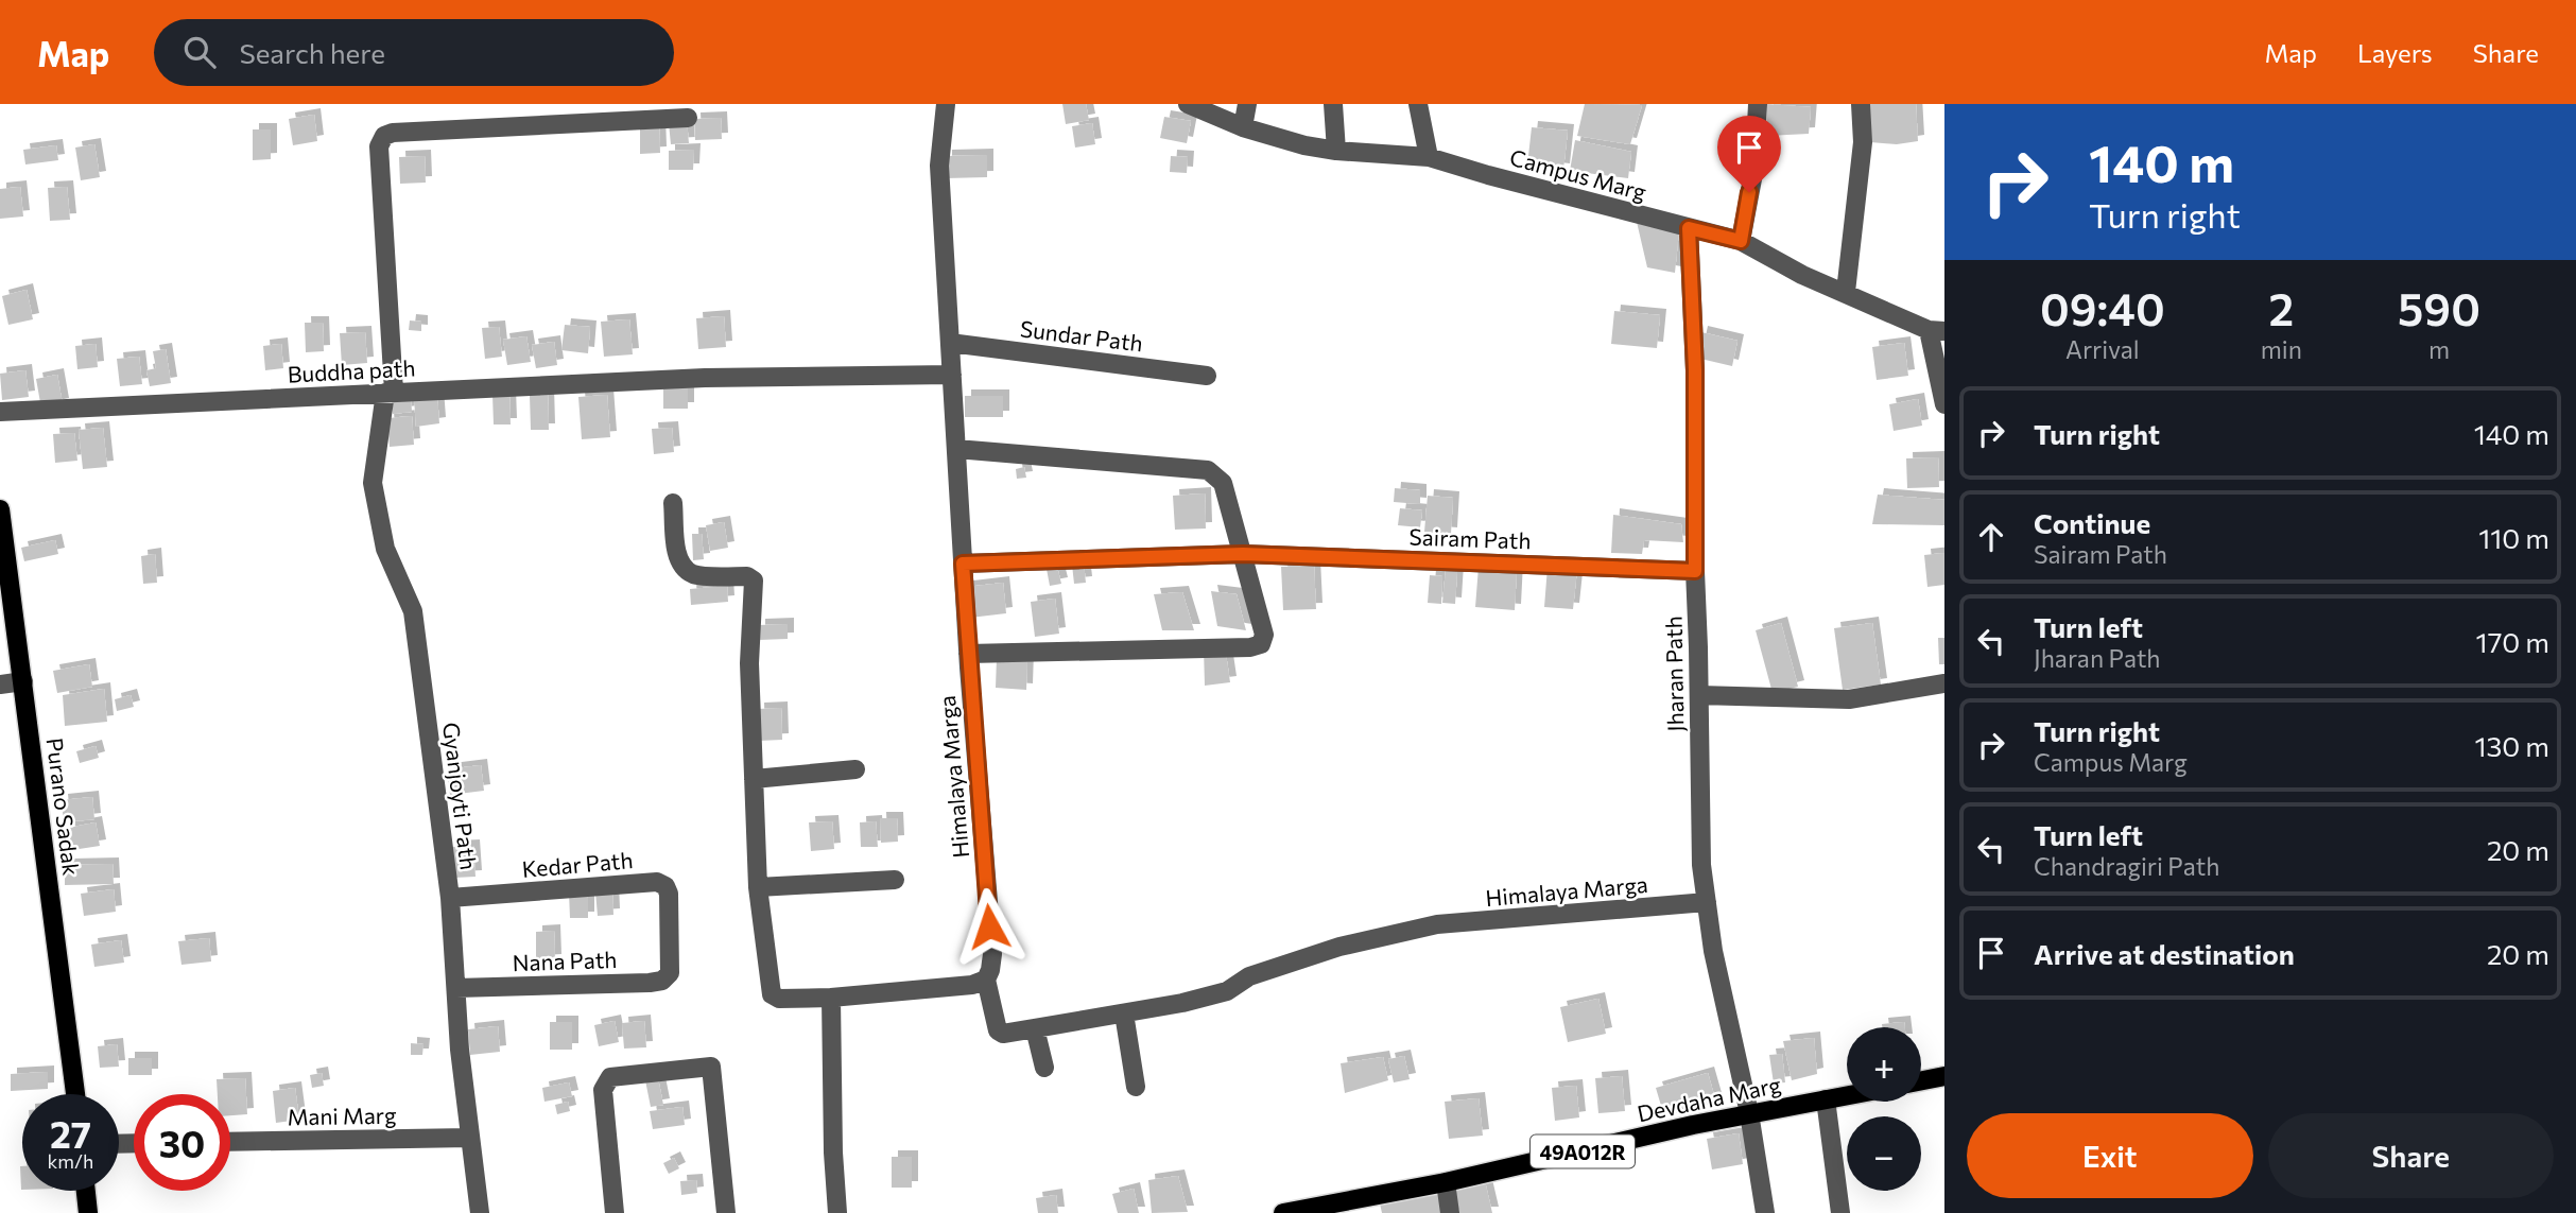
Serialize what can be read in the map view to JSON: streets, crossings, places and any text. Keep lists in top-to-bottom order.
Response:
{
  "streets": {
    "main road": ["Purano Sadak", "Devdaha Marg", "49A012R"],
    "street": [
      "Campus Marg",
      "Sundar Path",
      "Buddha path",
      "Sairam Path",
      "Jharan Path",
      "Himalaya Marga",
      "Gyanjoyti Path",
      "Kedar Path",
      "Nana Path",
      "Mani Marg"
    ]
  },
  "crossings": [
    ["Campus Marg", "Jharan Path"],
    ["Sundar Path", "Himalaya Marga"],
    ["Buddha path", "Himalaya Marga"],
    ["Buddha path", "Gyanjoyti Path"],
    ["Sairam Path", "Jharan Path"],
    ["Sairam Path", "Himalaya Marga"],
    ["Jharan Path", "Himalaya Marga"],
    ["Jharan Path", "Devdaha Marg"],
    ["Gyanjoyti Path", "Kedar Path"],
    ["Gyanjoyti Path", "Nana Path"],
    ["Gyanjoyti Path", "Mani Marg"],
    ["Kedar Path", "Nana Path"]
  ],
  "page": {
    "header": "Map",
    "search": "Search here",
    "nav": ["Map", "Layers", "Share"],
    "turn": ["140 m", "Turn right"],
    "eta": [
      "09:40",
      "Arrival",
      "2",
      "min",
      "590",
      "m"
    ],
    "list": [
      {
        "name": "Turn right",
        "value": "140 m"
      },
      {
        "name": "Continue",
        "note": "Sairam Path",
        "value": "110 m"
      },
      {
        "name": "Turn left",
        "note": "Jharan Path",
        "value": "170 m"
      },
      {
        "name": "Turn right",
        "note": "Campus Marg",
        "value": "130 m"
      },
      {
        "name": "Turn left",
        "note": "Chandragiri Path",
        "value": "20 m"
      },
      {
        "name": "Arrive at destination",
        "value": "20 m"
      }
    ],
    "map_buttons": ["+", "−"],
    "speed": "27 km/h",
    "limit": "30",
    "buttons": ["Exit", "Share"]
  }
}
